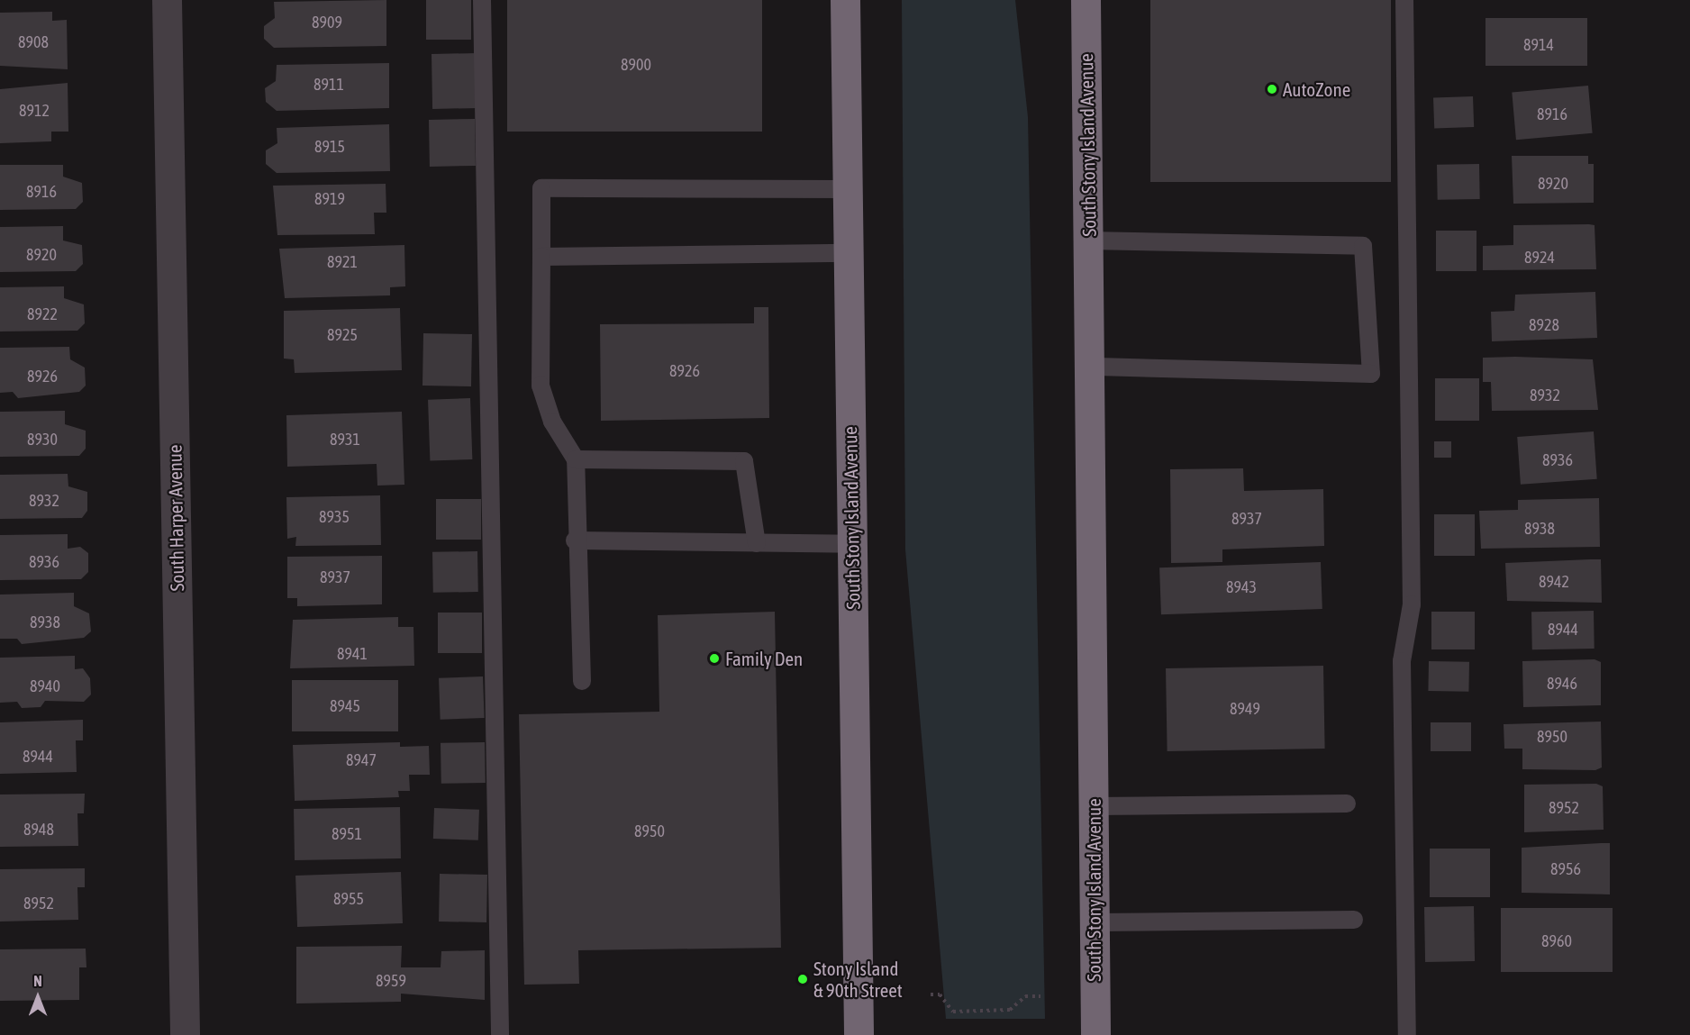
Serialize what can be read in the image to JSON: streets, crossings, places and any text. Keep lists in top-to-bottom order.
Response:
{
  "streets": {
    "highway": ["South Stony Island Avenue"],
    "street": ["South Harper Avenue"]
  },
  "places": ["AutoZone", "Family Den", "Stony Island & 90th Street"],
  "house_numbers": [
    "8909",
    "8908",
    "8914",
    "8900",
    "8911",
    "8912",
    "8916",
    "8915",
    "8920",
    "8916",
    "8919",
    "8920",
    "8924",
    "8921",
    "8922",
    "8928",
    "8925",
    "8926",
    "8926",
    "8932",
    "8930",
    "8931",
    "8936",
    "8932",
    "8935",
    "8937",
    "8938",
    "8936",
    "8937",
    "8942",
    "8943",
    "8938",
    "8944",
    "8941",
    "8946",
    "8940",
    "8945",
    "8949",
    "8950",
    "8944",
    "8947",
    "8952",
    "8948",
    "8950",
    "8951",
    "8956",
    "8955",
    "8952",
    "8960",
    "8959"
  ],
  "north": "top"
}
